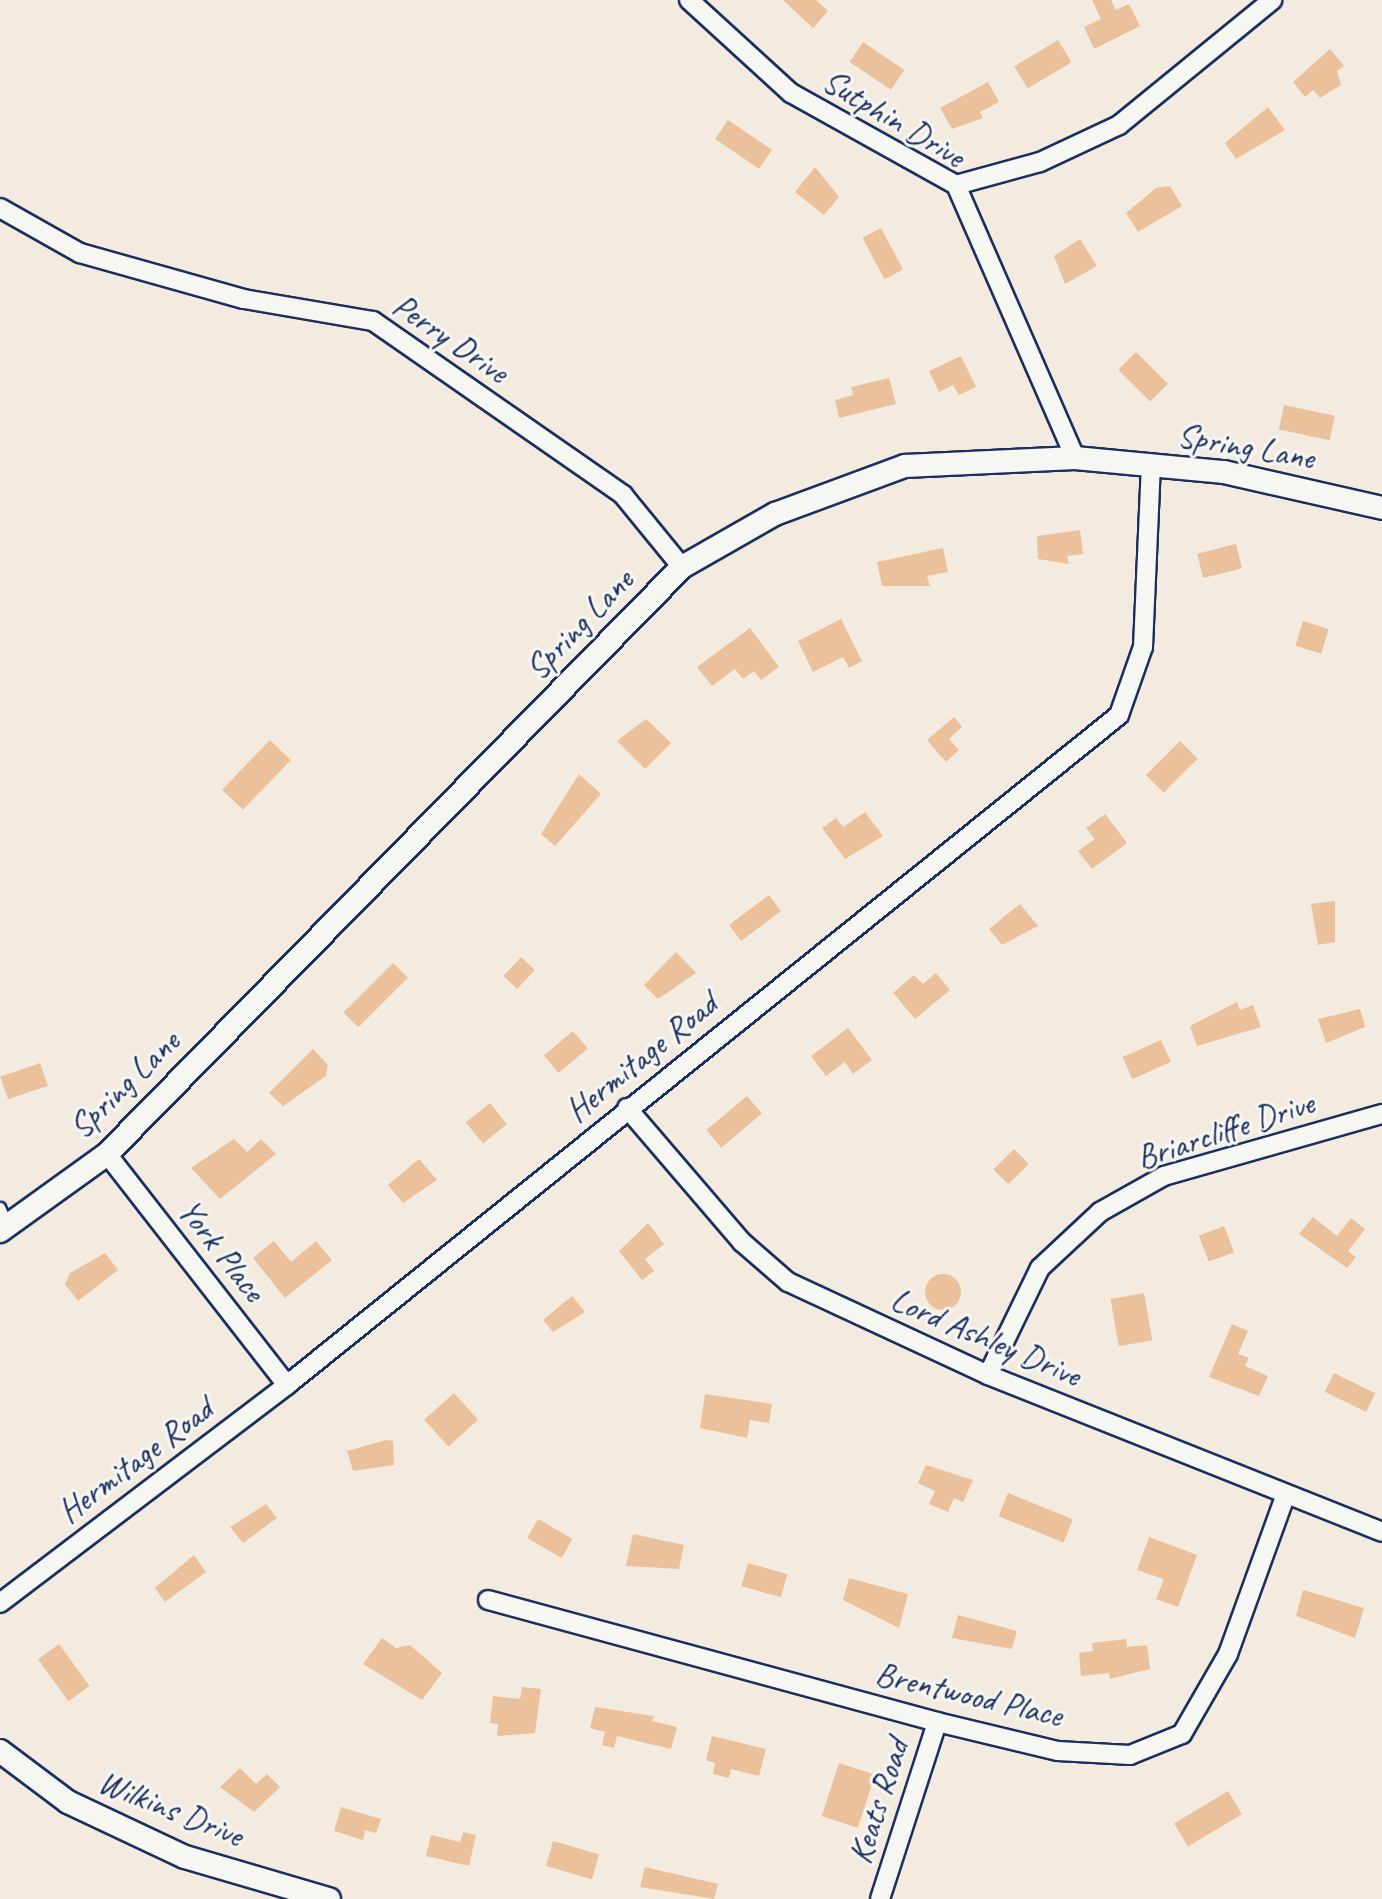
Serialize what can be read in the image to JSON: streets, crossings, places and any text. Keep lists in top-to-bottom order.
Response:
{
  "streets": {
    "street": [
      "Sutphin Drive",
      "Perry Drive",
      "Spring Lane",
      "Hermitage Road",
      "Briarcliffe Drive",
      "York Place",
      "Lord Ashley Drive",
      "Brentwood Place",
      "Keats Road",
      "Wilkins Drive"
    ]
  },
  "crossings": [
    ["Sutphin Drive", "Spring Lane"],
    ["Perry Drive", "Spring Lane"],
    ["Spring Lane", "Hermitage Road"],
    ["Spring Lane", "York Place"],
    ["Hermitage Road", "York Place"],
    ["Hermitage Road", "Lord Ashley Drive"],
    ["Briarcliffe Drive", "Lord Ashley Drive"],
    ["Lord Ashley Drive", "Brentwood Place"],
    ["Brentwood Place", "Keats Road"]
  ]
}
